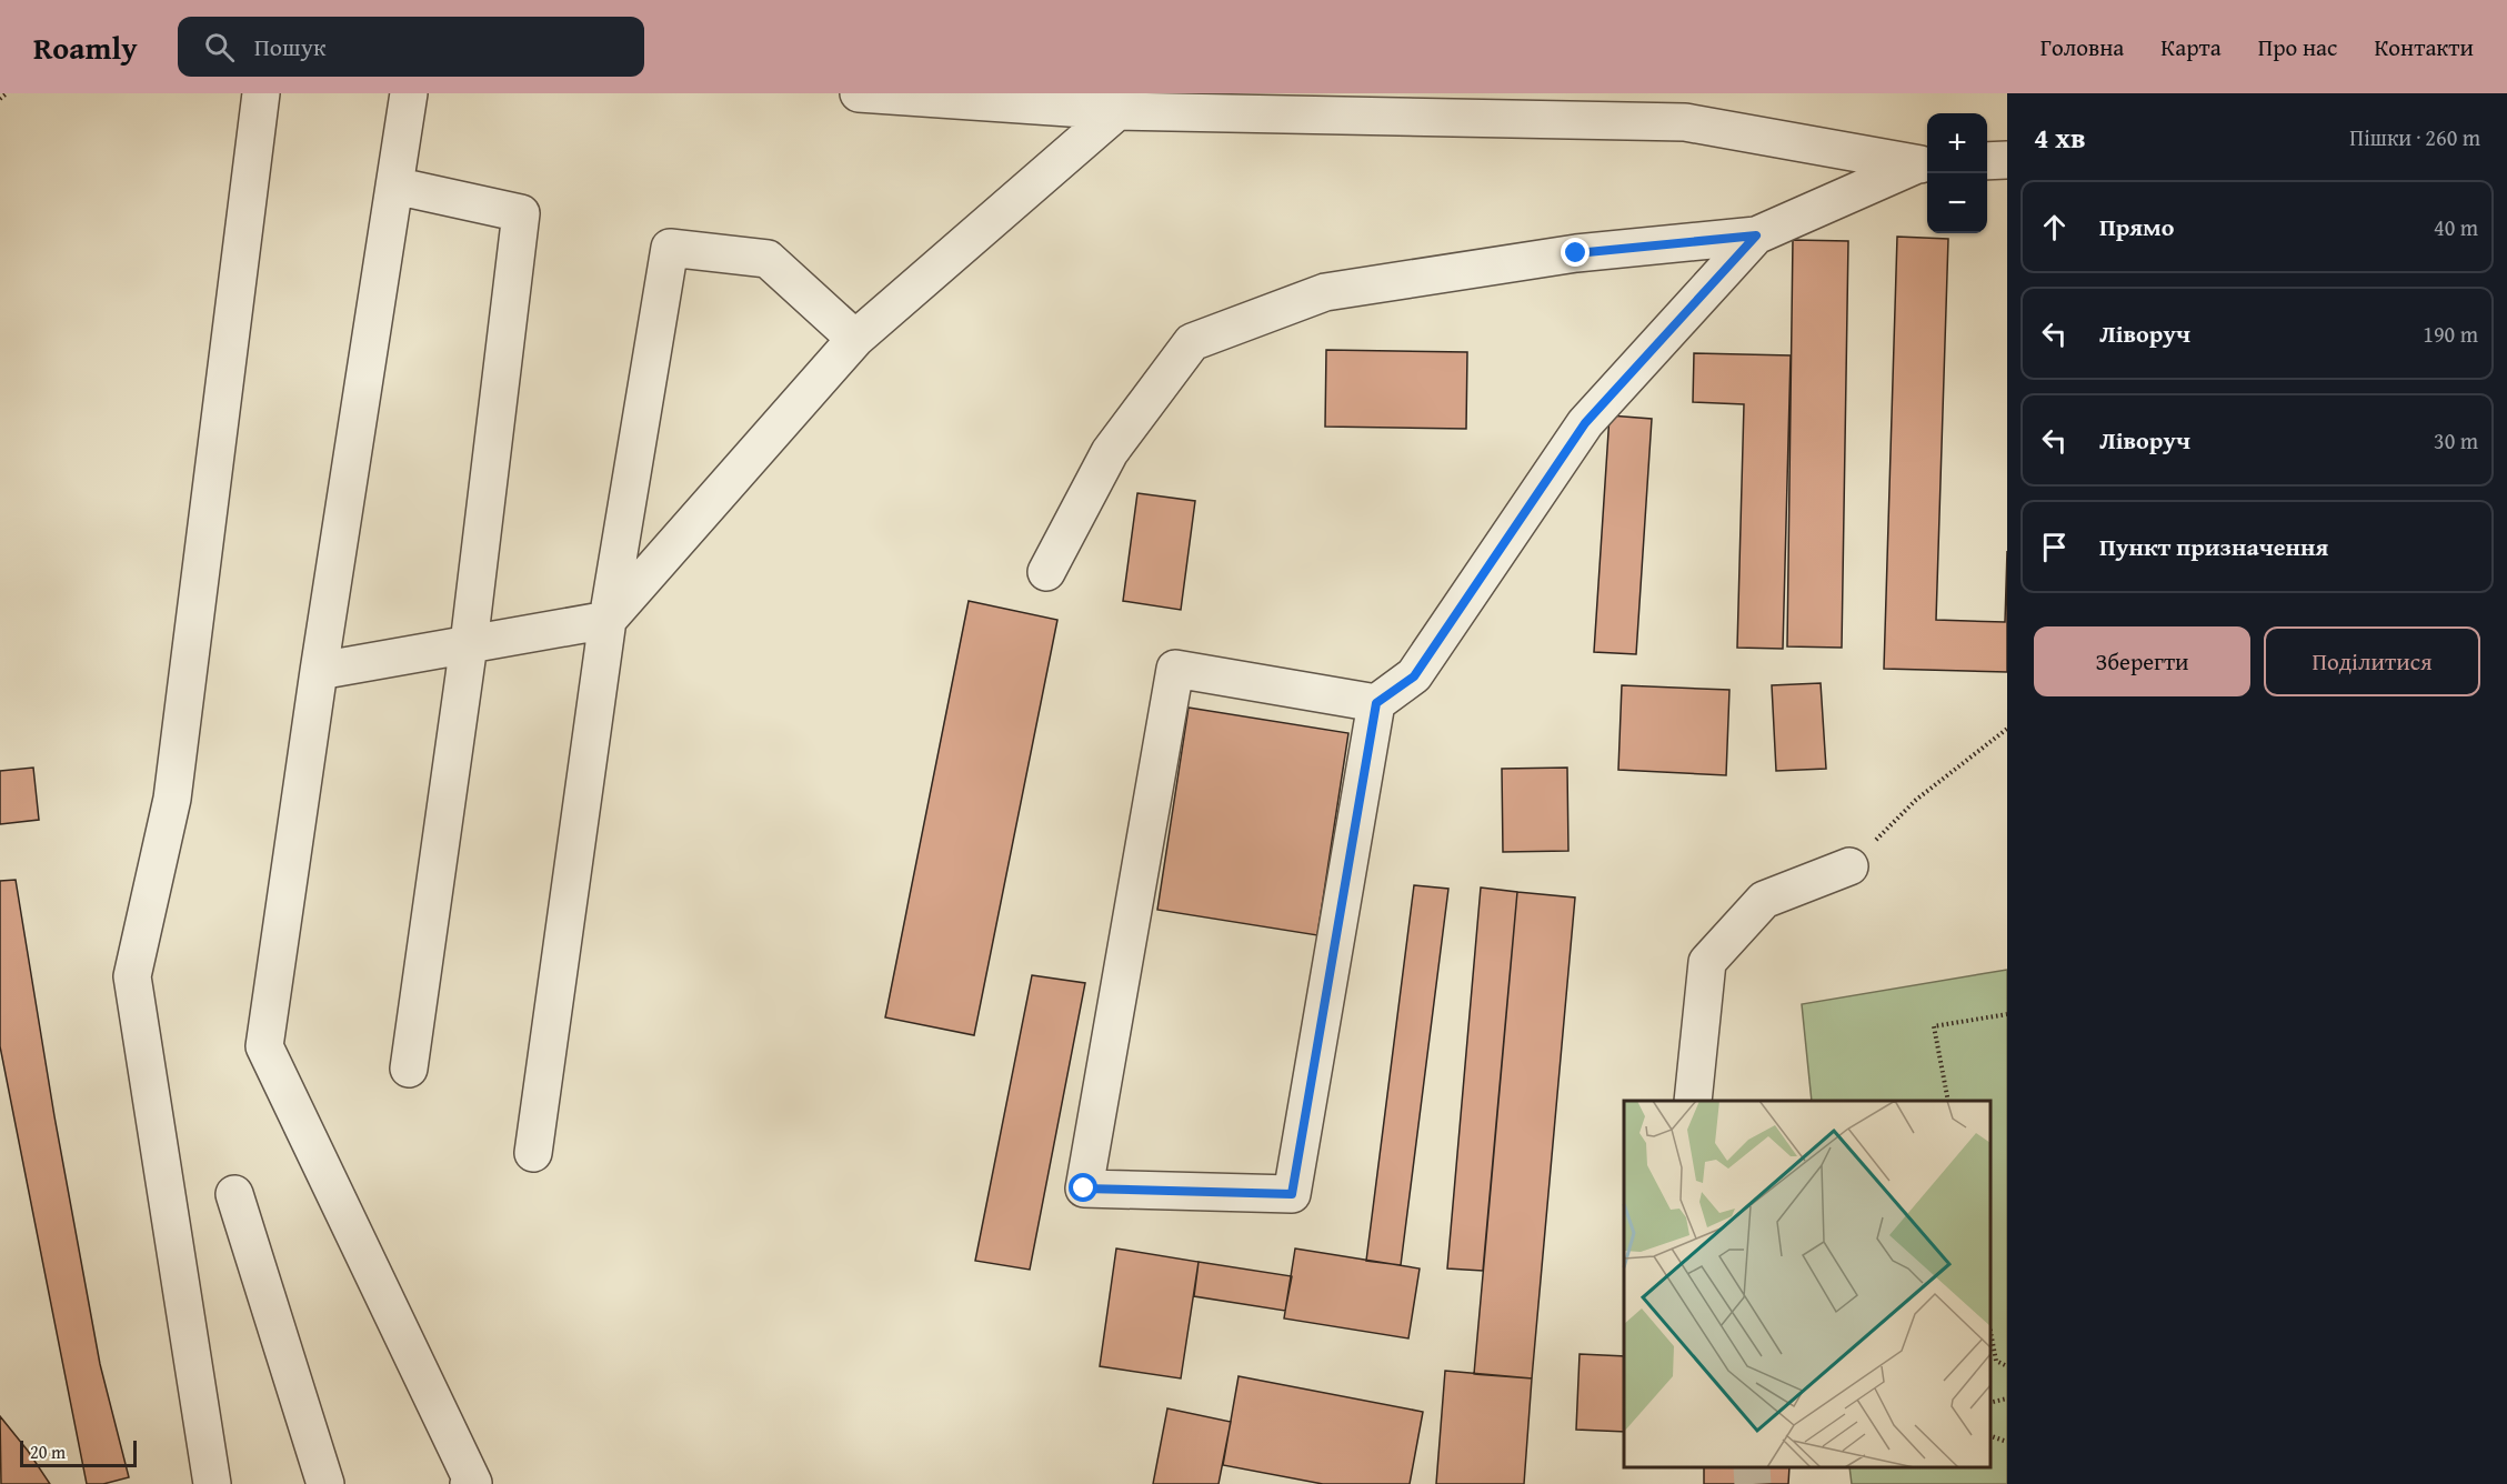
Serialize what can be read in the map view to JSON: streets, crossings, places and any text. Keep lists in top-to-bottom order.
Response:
{
  "scale_bar": "20 m",
  "page": {
    "header": "Roamly",
    "search": "Пошук",
    "nav": [
      "Головна",
      "Карта",
      "Про нас",
      "Контакти"
    ],
    "heading": ["4 хв", "Пішки · 260 m"],
    "map_buttons": ["+", "−"],
    "list": [
      ["Прямо", "40 m"],
      ["Ліворуч", "190 m"],
      ["Ліворуч", "30 m"],
      "Пункт призначення"
    ],
    "buttons": ["Зберегти", "Поділитися"],
    "scale": "20 m"
  }
}
